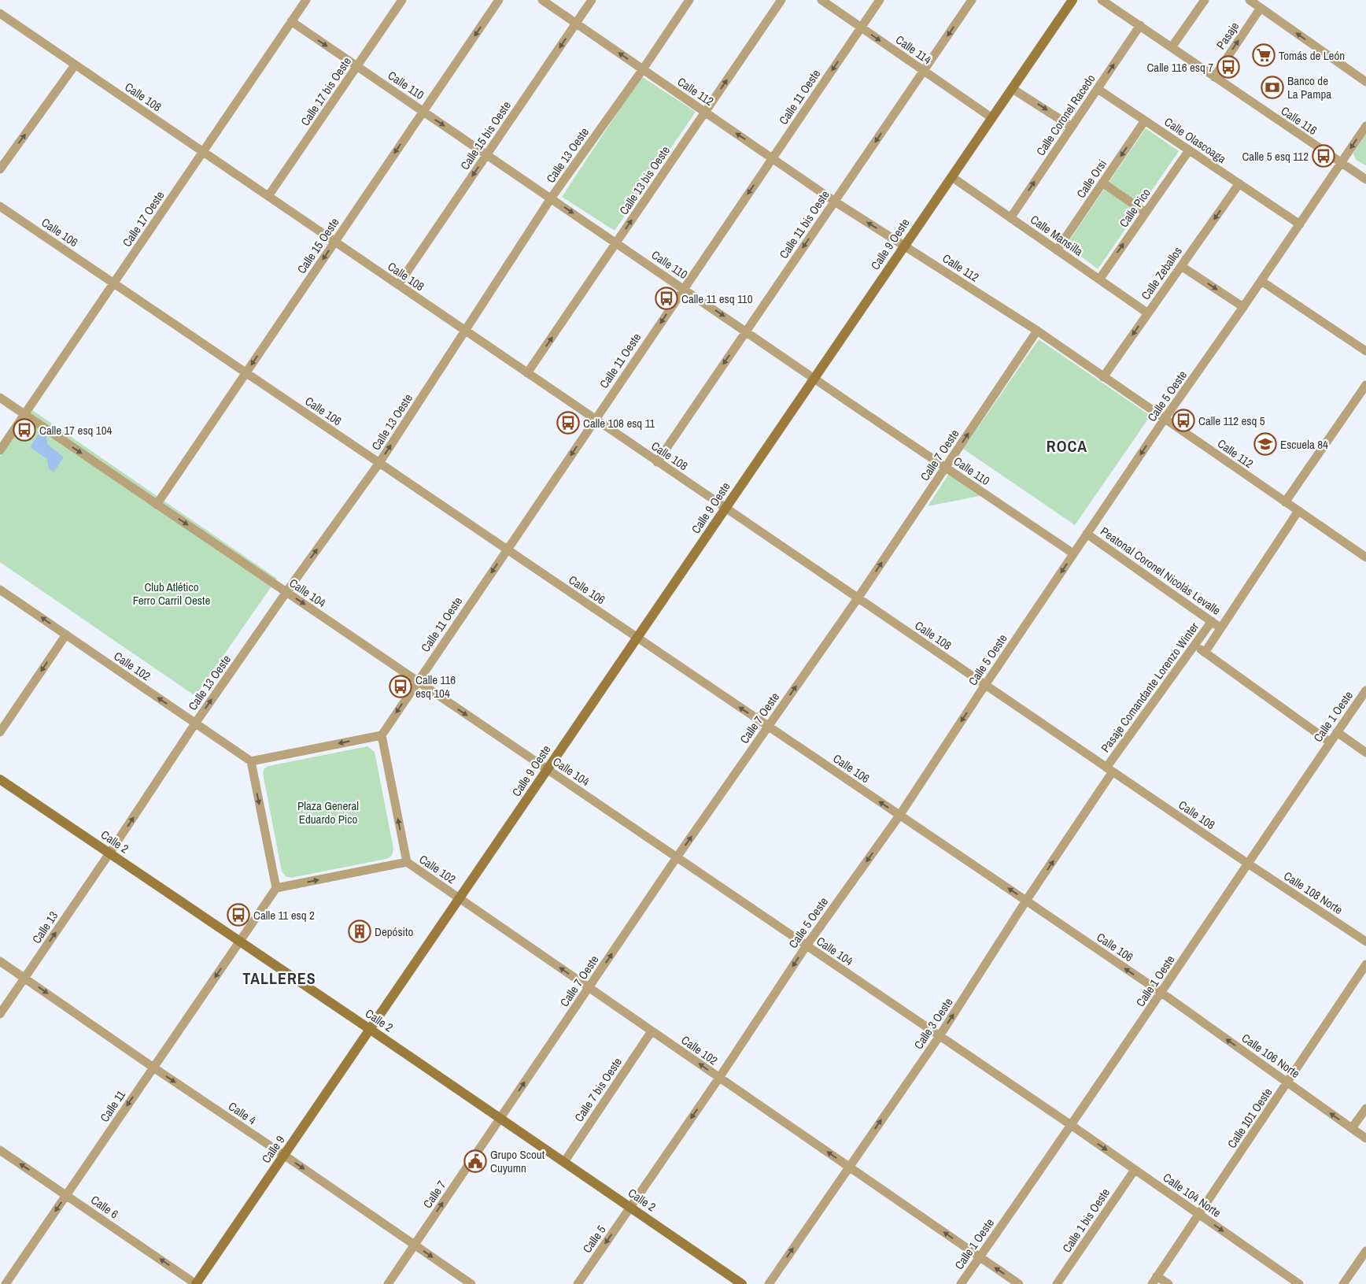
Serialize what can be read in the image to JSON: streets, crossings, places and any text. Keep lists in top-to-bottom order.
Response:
{
  "streets": {
    "main road": ["Calle 9 Oeste", "Calle 2", "Calle 9"],
    "street": [
      "Pasaje",
      "Calle 114",
      "Calle 110",
      "Calle 17 bis Oeste",
      "Calle 112",
      "Calle 108",
      "Calle 11 Oeste",
      "Calle Coronel Racedo",
      "Calle 116",
      "Calle 15 bis Oeste",
      "Calle Olascoaga",
      "Calle 13 Oeste",
      "Calle Orsi",
      "Calle 13 bis Oeste",
      "Calle Pico",
      "Calle 17 Oeste",
      "Calle 11 bis Oeste",
      "Calle 106",
      "Calle Mansilla",
      "Calle 15 Oeste",
      "Calle Zeballos",
      "Calle 5 Oeste",
      "Calle 7 Oeste",
      "Peatonal Coronel Nicolás Levalle",
      "Calle 104",
      "Calle 102",
      "Pasaje Comandante Lorenzo Winter",
      "Calle 1 Oeste",
      "Calle 108 Norte",
      "Calle 13",
      "Calle 3 Oeste",
      "Calle 106 Norte",
      "Calle 7 bis Oeste",
      "Calle 11",
      "Calle 4",
      "Calle 101 Oeste",
      "Calle 7",
      "Calle 104 Norte",
      "Calle 6",
      "Calle 1 bis Oeste",
      "Calle 5"
    ]
  },
  "crossings": [
    ["Pasaje", "Calle 116"],
    ["Calle 114", "Calle 11 Oeste"],
    ["Calle 114", "Calle 11 bis Oeste"],
    ["Calle 114", "Calle 9 Oeste"],
    ["Calle 110", "Calle 17 bis Oeste"],
    ["Calle 110", "Calle 11 Oeste"],
    ["Calle 110", "Calle 15 bis Oeste"],
    ["Calle 110", "Calle 13 Oeste"],
    ["Calle 110", "Calle 13 bis Oeste"],
    ["Calle 110", "Calle 17 Oeste"],
    ["Calle 110", "Calle 11 bis Oeste"],
    ["Calle 110", "Calle 9 Oeste"],
    ["Calle 110", "Calle 15 Oeste"],
    ["Calle 110", "Calle 5 Oeste"],
    ["Calle 110", "Calle 7 Oeste"],
    ["Calle 17 bis Oeste", "Calle 108"],
    ["Calle 112", "Calle 11 Oeste"],
    ["Calle 112", "Calle 15 bis Oeste"],
    ["Calle 112", "Calle 13 Oeste"],
    ["Calle 112", "Calle 13 bis Oeste"],
    ["Calle 112", "Calle 11 bis Oeste"],
    ["Calle 112", "Calle 9 Oeste"],
    ["Calle 112", "Calle Zeballos"],
    ["Calle 112", "Calle 5 Oeste"],
    ["Calle 112", "Calle 7 Oeste"],
    ["Calle 112", "Pasaje Comandante Lorenzo Winter"],
    ["Calle 108", "Calle 11 Oeste"],
    ["Calle 108", "Calle 15 bis Oeste"],
    ["Calle 108", "Calle 13 Oeste"],
    ["Calle 108", "Calle 13 bis Oeste"],
    ["Calle 108", "Calle 17 Oeste"],
    ["Calle 108", "Calle 11 bis Oeste"],
    ["Calle 108", "Calle 9 Oeste"],
    ["Calle 108", "Calle 15 Oeste"],
    ["Calle 108", "Calle 5 Oeste"],
    ["Calle 108", "Calle 7 Oeste"],
    ["Calle 108", "Pasaje Comandante Lorenzo Winter"],
    ["Calle 108", "Calle 1 Oeste"],
    ["Calle 108", "Calle 108 Norte"],
    ["Calle 108", "Calle 3 Oeste"],
    ["Calle 11 Oeste", "Calle 106"],
    ["Calle 11 Oeste", "Calle 104"],
    ["Calle Coronel Racedo", "Calle 116"],
    ["Calle Coronel Racedo", "Calle Olascoaga"],
    ["Calle Coronel Racedo", "Calle Mansilla"],
    ["Calle 116", "Calle 5 Oeste"],
    ["Calle Olascoaga", "Calle Orsi"],
    ["Calle Olascoaga", "Calle Pico"],
    ["Calle Olascoaga", "Calle Zeballos"],
    ["Calle Olascoaga", "Calle 5 Oeste"],
    ["Calle 13 Oeste", "Calle 106"],
    ["Calle 13 Oeste", "Calle 104"],
    ["Calle 13 Oeste", "Calle 102"],
    ["Calle 13 Oeste", "Calle 2"],
    ["Calle 13 Oeste", "Calle 13"],
    ["Calle Orsi", "Calle Mansilla"],
    ["Calle Pico", "Calle Mansilla"],
    ["Calle 17 Oeste", "Calle 106"],
    ["Calle 17 Oeste", "Calle 104"],
    ["Calle 106", "Calle 9 Oeste"],
    ["Calle 106", "Calle 15 Oeste"],
    ["Calle 106", "Calle 5 Oeste"],
    ["Calle 106", "Calle 7 Oeste"],
    ["Calle 106", "Calle 1 Oeste"],
    ["Calle 106", "Calle 3 Oeste"],
    ["Calle 106", "Calle 106 Norte"],
    ["Calle Mansilla", "Calle 9 Oeste"],
    ["Calle Mansilla", "Calle Zeballos"],
    ["Calle 9 Oeste", "Calle 104"],
    ["Calle 9 Oeste", "Calle 102"],
    ["Calle 9 Oeste", "Calle 2"],
    ["Calle 9 Oeste", "Calle 9"],
    ["Calle 15 Oeste", "Calle 104"],
    ["Calle 5 Oeste", "Peatonal Coronel Nicolás Levalle"],
    ["Calle 5 Oeste", "Calle 104"],
    ["Calle 5 Oeste", "Calle 102"],
    ["Calle 5 Oeste", "Calle 2"],
    ["Calle 5 Oeste", "Calle 5"],
    ["Calle 7 Oeste", "Calle 104"],
    ["Calle 7 Oeste", "Calle 102"],
    ["Calle 7 Oeste", "Calle 2"],
    ["Calle 7 Oeste", "Calle 7"],
    ["Peatonal Coronel Nicolás Levalle", "Pasaje Comandante Lorenzo Winter"],
    ["Calle 104", "Calle 1 Oeste"],
    ["Calle 104", "Calle 3 Oeste"],
    ["Calle 104", "Calle 104 Norte"],
    ["Calle 102", "Calle 1 Oeste"],
    ["Calle 102", "Calle 3 Oeste"],
    ["Calle 102", "Calle 7 bis Oeste"],
    ["Pasaje Comandante Lorenzo Winter", "Calle 3 Oeste"],
    ["Calle 1 Oeste", "Calle 108 Norte"],
    ["Calle 1 Oeste", "Calle 106 Norte"],
    ["Calle 1 Oeste", "Calle 104 Norte"],
    ["Calle 2", "Calle 13"],
    ["Calle 2", "Calle 7 bis Oeste"],
    ["Calle 2", "Calle 11"],
    ["Calle 2", "Calle 9"],
    ["Calle 2", "Calle 7"],
    ["Calle 2", "Calle 5"],
    ["Calle 13", "Calle 4"],
    ["Calle 106 Norte", "Calle 101 Oeste"],
    ["Calle 11", "Calle 4"],
    ["Calle 11", "Calle 6"],
    ["Calle 4", "Calle 9"],
    ["Calle 4", "Calle 7"],
    ["Calle 101 Oeste", "Calle 104 Norte"],
    ["Calle 9", "Calle 6"],
    ["Calle 104 Norte", "Calle 1 bis Oeste"]
  ],
  "one_way": [
    "Calle 114",
    "Calle 11 Oeste",
    "Calle Coronel Racedo",
    "Calle 15 bis Oeste",
    "Calle 13 Oeste",
    "Calle Orsi",
    "Calle 13 bis Oeste",
    "Calle Pico",
    "Calle 11 bis Oeste",
    "Calle 106",
    "Calle 15 Oeste",
    "Calle Zeballos",
    "Calle 5 Oeste",
    "Calle 7 Oeste",
    "Calle 104",
    "Calle 102",
    "Calle 13",
    "Calle 3 Oeste",
    "Calle 106 Norte",
    "Calle 11",
    "Calle 4",
    "Calle 7",
    "Calle 104 Norte",
    "Calle 6",
    "Calle 5"
  ],
  "districts": ["ROCA", "TALLERES"],
  "parks": ["Club Atlético Ferro Carril Oeste", "Plaza General Eduardo Pico"],
  "places": {
    "supermarket": ["Tomás de León"],
    "bus stop": [
      "Calle 116 esq 7",
      "Calle 5 esq 112",
      "Calle 11 esq 110",
      "Calle 112 esq 5",
      "Calle 108 esq 11",
      "Calle 17 esq 104",
      "Calle 116 esq 104",
      "Calle 11 esq 2"
    ],
    "bank": ["Banco de La Pampa"],
    "school or university": ["Escuela 84"],
    "building": ["Depósito"],
    "public building": ["Grupo Scout Cuyumn"]
  }
}
